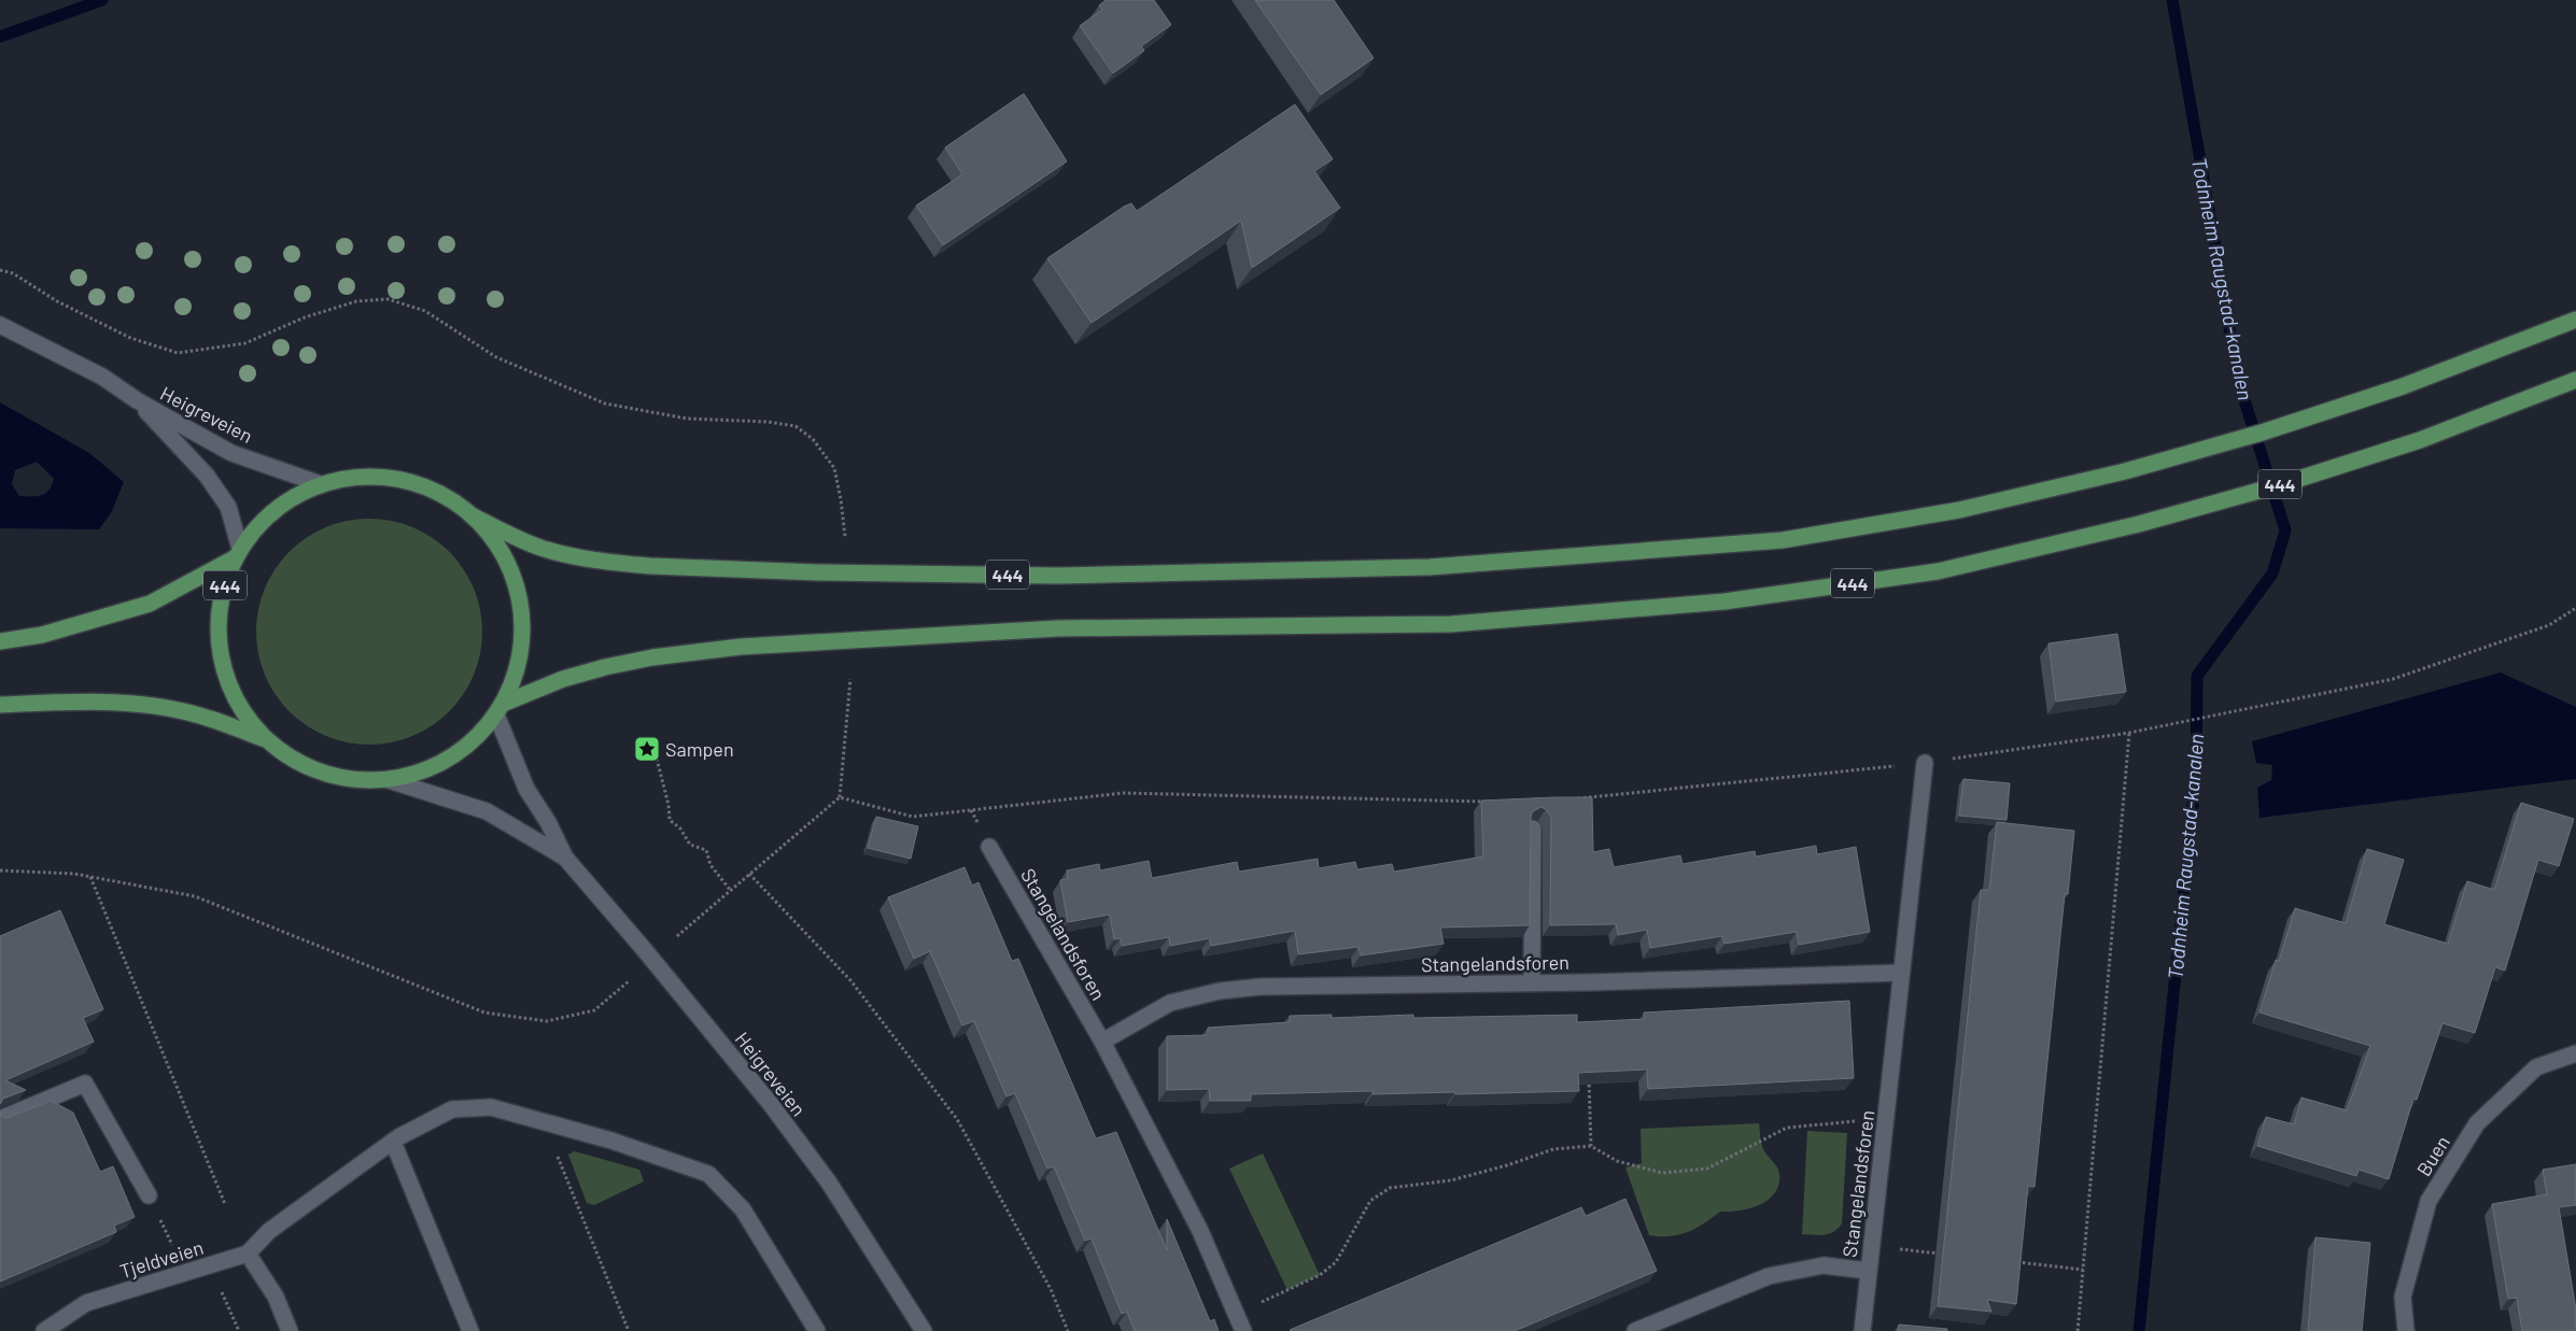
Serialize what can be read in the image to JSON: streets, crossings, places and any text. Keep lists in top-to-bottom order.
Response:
{
  "streets": {
    "highway": ["444"],
    "street": [
      "Heigreveien",
      "Stangelandsforen",
      "Buen",
      "Tjeldveien"
    ]
  },
  "crossings": [
    ["Heigreveien", "444"]
  ],
  "water": ["Todnheim Raugstad-kanalen"],
  "places": {
    "place": ["Sampen"]
  }
}
